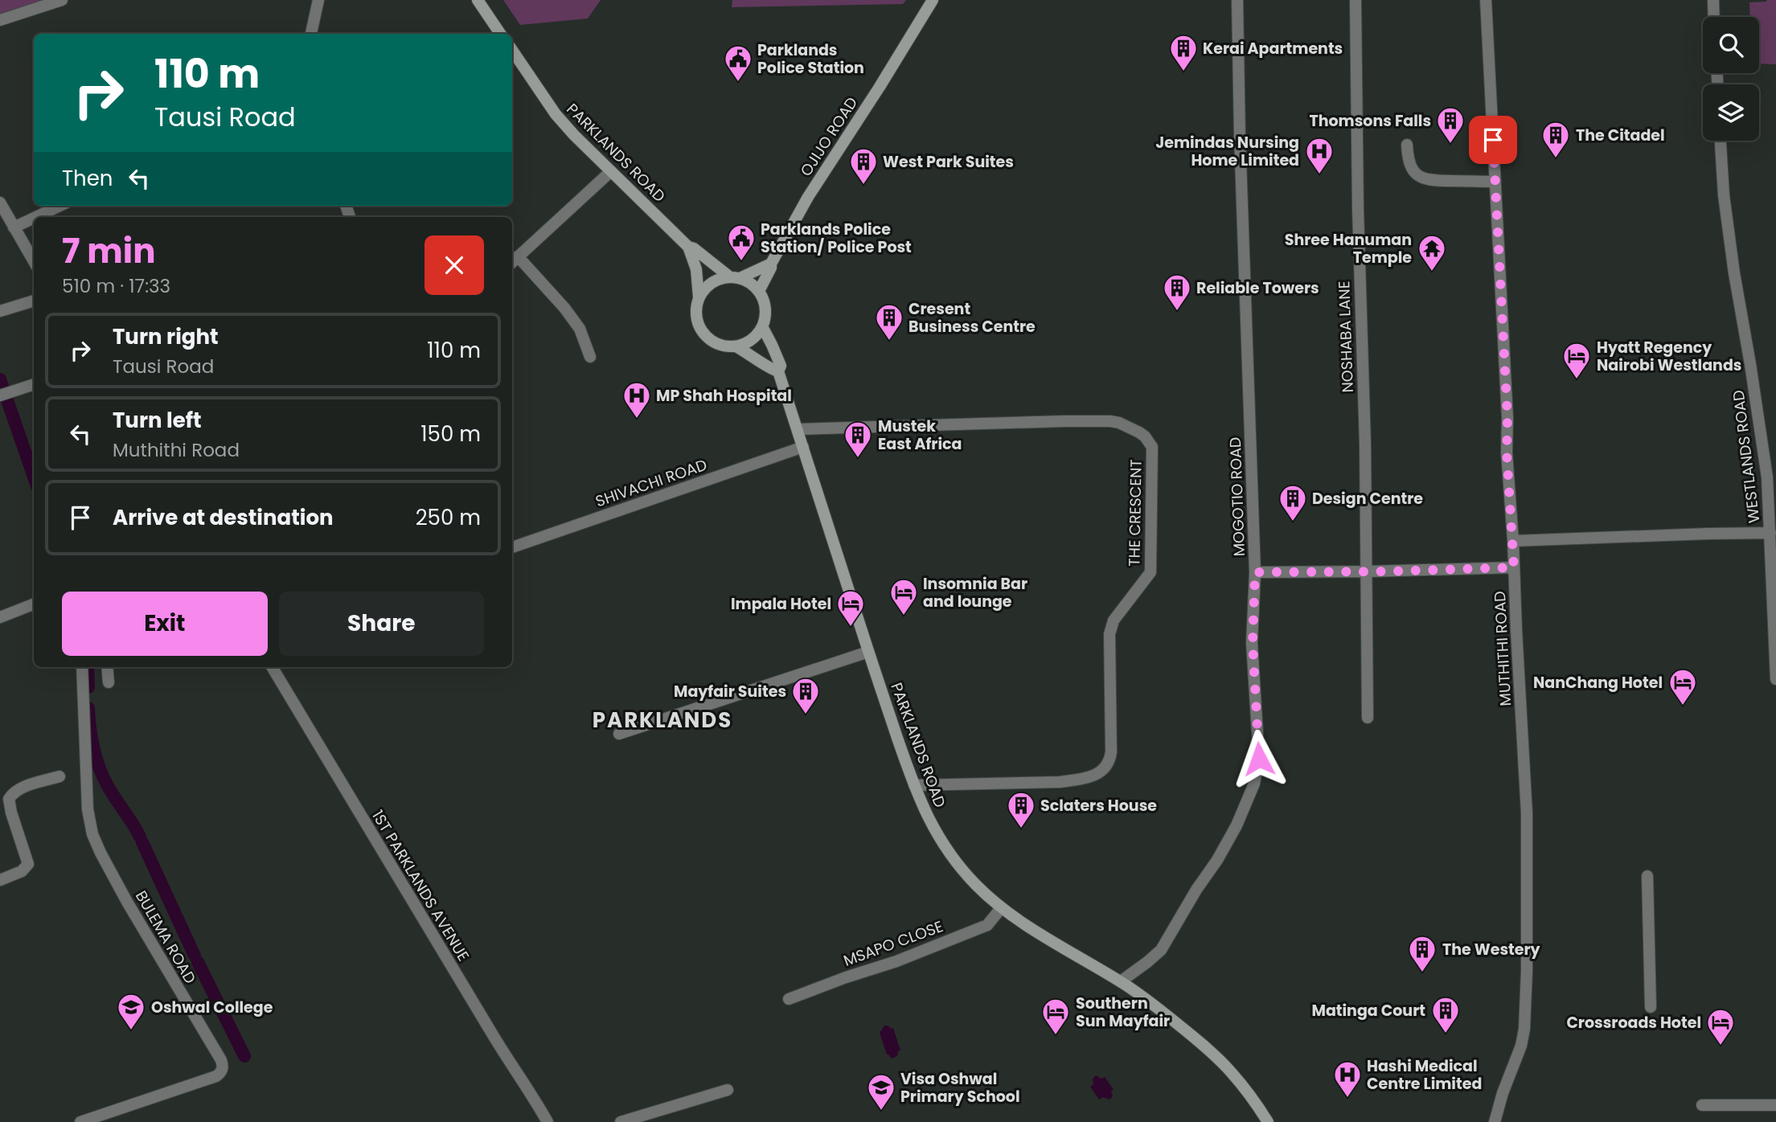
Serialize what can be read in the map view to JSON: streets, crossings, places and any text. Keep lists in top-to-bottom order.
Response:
{
  "streets": {
    "main road": ["OJIJO ROAD", "PARKLANDS ROAD"],
    "street": [
      "NOSHABA LANE",
      "WESTLANDS ROAD",
      "SHIVACHI ROAD",
      "MOGOTIO ROAD",
      "THE CRESCENT",
      "MUTHITHI ROAD",
      "1ST PARKLANDS AVENUE",
      "BULEMA ROAD",
      "MSAPO CLOSE"
    ]
  },
  "crossings": [
    ["OJIJO ROAD", "PARKLANDS ROAD"],
    ["PARKLANDS ROAD", "SHIVACHI ROAD"],
    ["PARKLANDS ROAD", "MOGOTIO ROAD"],
    ["PARKLANDS ROAD", "THE CRESCENT"],
    ["PARKLANDS ROAD", "MSAPO CLOSE"]
  ],
  "districts": ["PARKLANDS"],
  "places": {
    "building": [
      "Kerai Apartments",
      "Thomsons Falls",
      "The Citadel",
      "West Park Suites",
      "Reliable Towers",
      "Cresent Business Centre",
      "Mustek East Africa",
      "Design Centre",
      "Mayfair Suites",
      "Sclaters House",
      "The Westery",
      "Matinga Court"
    ],
    "public building": ["Parklands Police Station", "Parklands Police Station/ Police Post"],
    "hospital": ["Jemindas Nursing Home Limited", "MP Shah Hospital", "Hashi Medical Centre Limited"],
    "temple": ["Shree Hanuman Temple"],
    "hotel": [
      "Hyatt Regency Nairobi Westlands",
      "Insomnia Bar and lounge",
      "Impala Hotel",
      "NanChang Hotel",
      "Southern Sun Mayfair",
      "Crossroads Hotel"
    ],
    "school or university": ["Oshwal College", "Visa Oshwal Primary School"]
  },
  "page": {
    "turn": ["110 m", "Tausi Road"],
    "then": "Then",
    "heading": ["7 min", "510 m · 17:33"],
    "list": [
      {
        "name": "Turn right",
        "note": "Tausi Road",
        "value": "110 m"
      },
      {
        "name": "Turn left",
        "note": "Muthithi Road",
        "value": "150 m"
      },
      {
        "name": "Arrive at destination",
        "value": "250 m"
      }
    ],
    "buttons": ["Exit", "Share"]
  }
}
